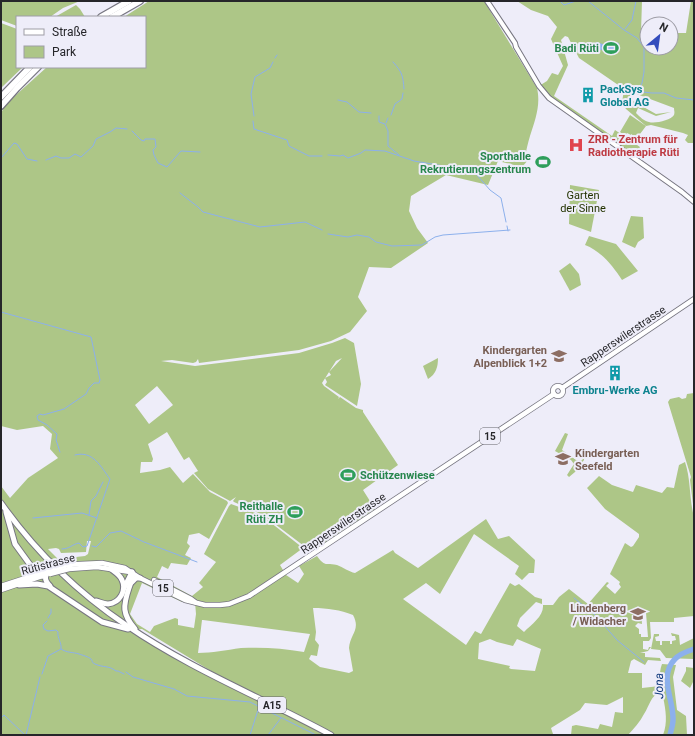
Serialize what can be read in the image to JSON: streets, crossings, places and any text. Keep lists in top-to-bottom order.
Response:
{
  "streets": {
    "highway": ["A15"],
    "main road": ["Rapperswilerstrasse", "15", "Rütistrasse"]
  },
  "crossings": [
    ["Rapperswilerstrasse", "15"],
    ["Rapperswilerstrasse", "Rütistrasse"]
  ],
  "water": ["Jona"],
  "parks": ["Garten der Sinne"],
  "places": {
    "sports": [
      "Badi Rüti",
      "Sporthalle Rekrutierungszentrum",
      "Schützenwiese",
      "Reithalle Rüti ZH"
    ],
    "building": ["PackSys Global AG", "Embru-Werke AG"],
    "hospital": ["ZRR - Zentrum für Radiotherapie Rüti"],
    "school or university": ["Kindergarten Alpenblick 1+2", "Kindergarten Seefeld", "Lindenberg / Widacher"]
  },
  "legend": ["Straße", "Park"],
  "north": "top right"
}
